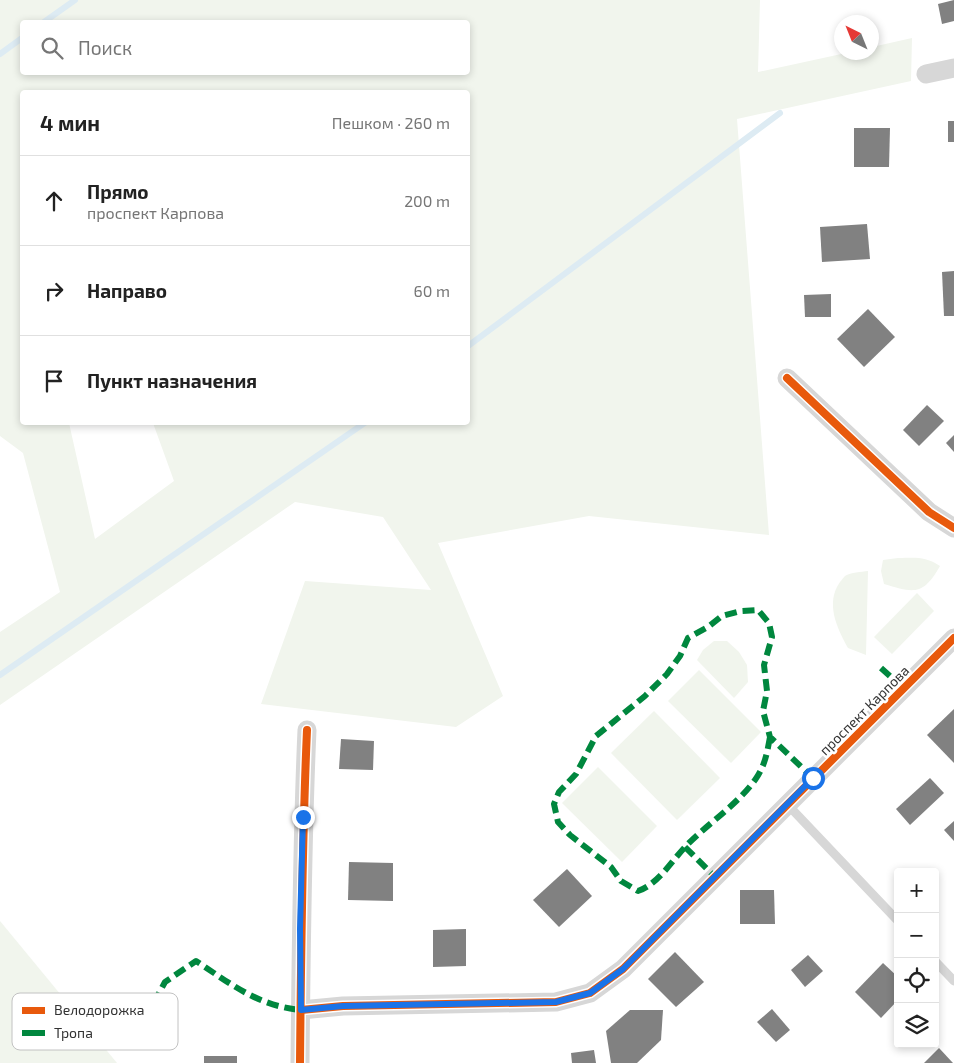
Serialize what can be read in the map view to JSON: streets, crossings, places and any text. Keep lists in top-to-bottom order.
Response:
{
  "streets": {
    "street": ["проспект Карпова"]
  },
  "legend": ["Велодорожка", "Тропа"],
  "north": "top left",
  "page": {
    "search": "Поиск",
    "heading": ["4 мин", "Пешком · 260 m"],
    "list": [
      ["Прямо", "проспект Карпова", "200 m"],
      ["Направо", "60 m"],
      "Пункт назначения"
    ],
    "map_buttons": ["+", "−"]
  }
}
